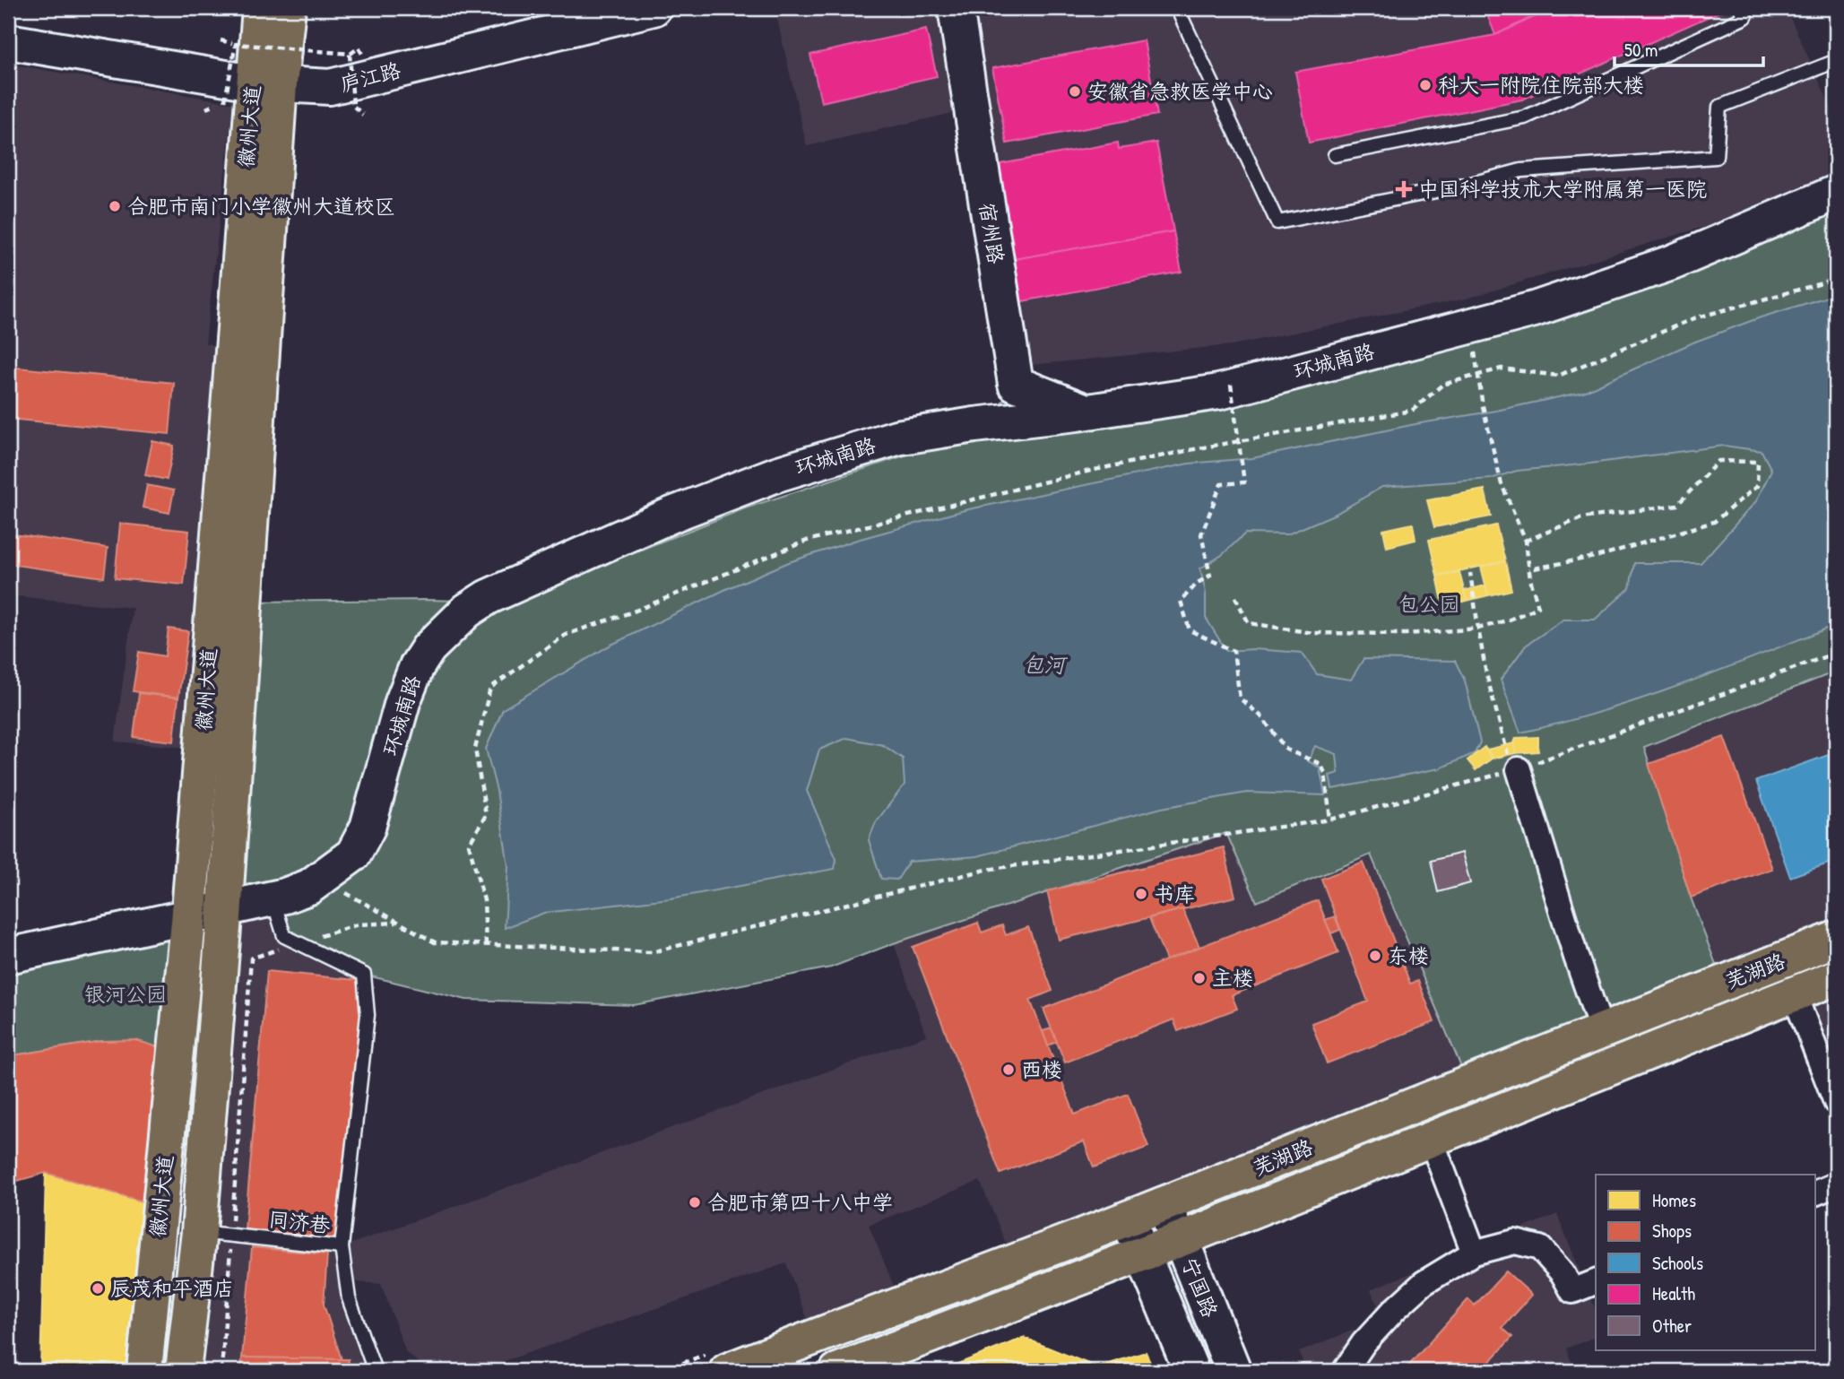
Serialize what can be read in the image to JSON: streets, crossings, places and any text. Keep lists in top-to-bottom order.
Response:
{
  "streets": {
    "main road": ["徽州大道", "芜湖路"],
    "street": [
      "庐江路",
      "宿州路",
      "环城南路",
      "宁国路"
    ],
    "lane": ["同济巷"]
  },
  "crossings": [
    ["庐江路", "徽州大道"],
    ["徽州大道", "环城南路"],
    ["徽州大道", "同济巷"],
    ["宿州路", "环城南路"],
    ["芜湖路", "宁国路"]
  ],
  "water": ["包河"],
  "parks": ["包公园", "银河公园"],
  "places": {
    "other": [
      "科大一附院住院部大楼",
      "安徽省急救医学中心",
      "合肥市南门小学徽州大道校区",
      "书库",
      "东楼",
      "主楼",
      "西楼",
      "合肥市第四十八中学",
      "辰茂和平酒店"
    ],
    "health": ["中国科学技术大学附属第一医院"]
  },
  "legend": [
    "Homes",
    "Shops",
    "Schools",
    "Health",
    "Other"
  ],
  "scale_bar": "50 m"
}
